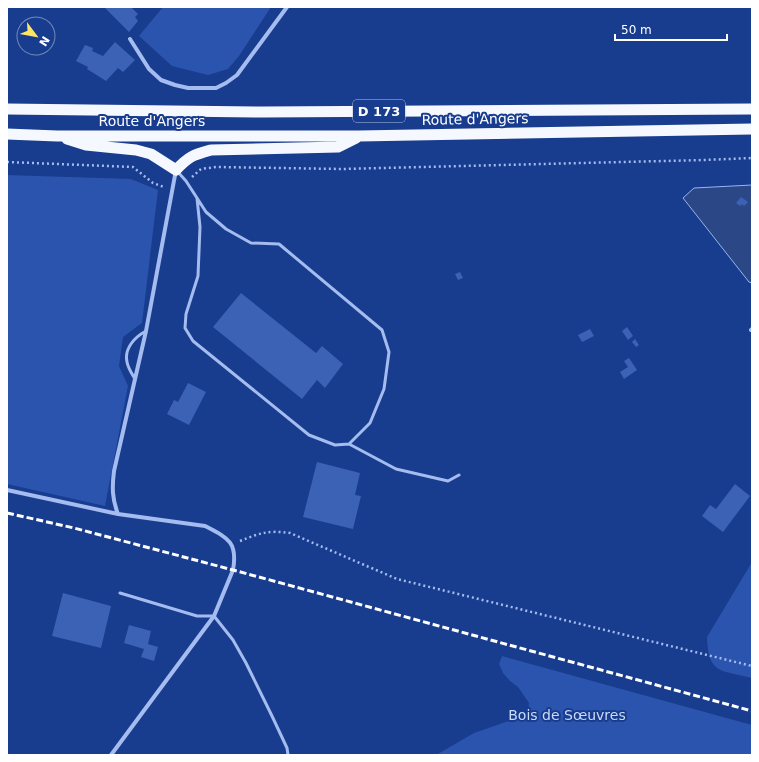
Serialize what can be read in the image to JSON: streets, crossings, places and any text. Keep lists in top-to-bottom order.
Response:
{
  "streets": {
    "highway": ["D 173", "Route d'Angers"]
  },
  "parks": ["Bois de Sœuvres"],
  "scale_bar": "50 m",
  "north": "bottom right"
}
